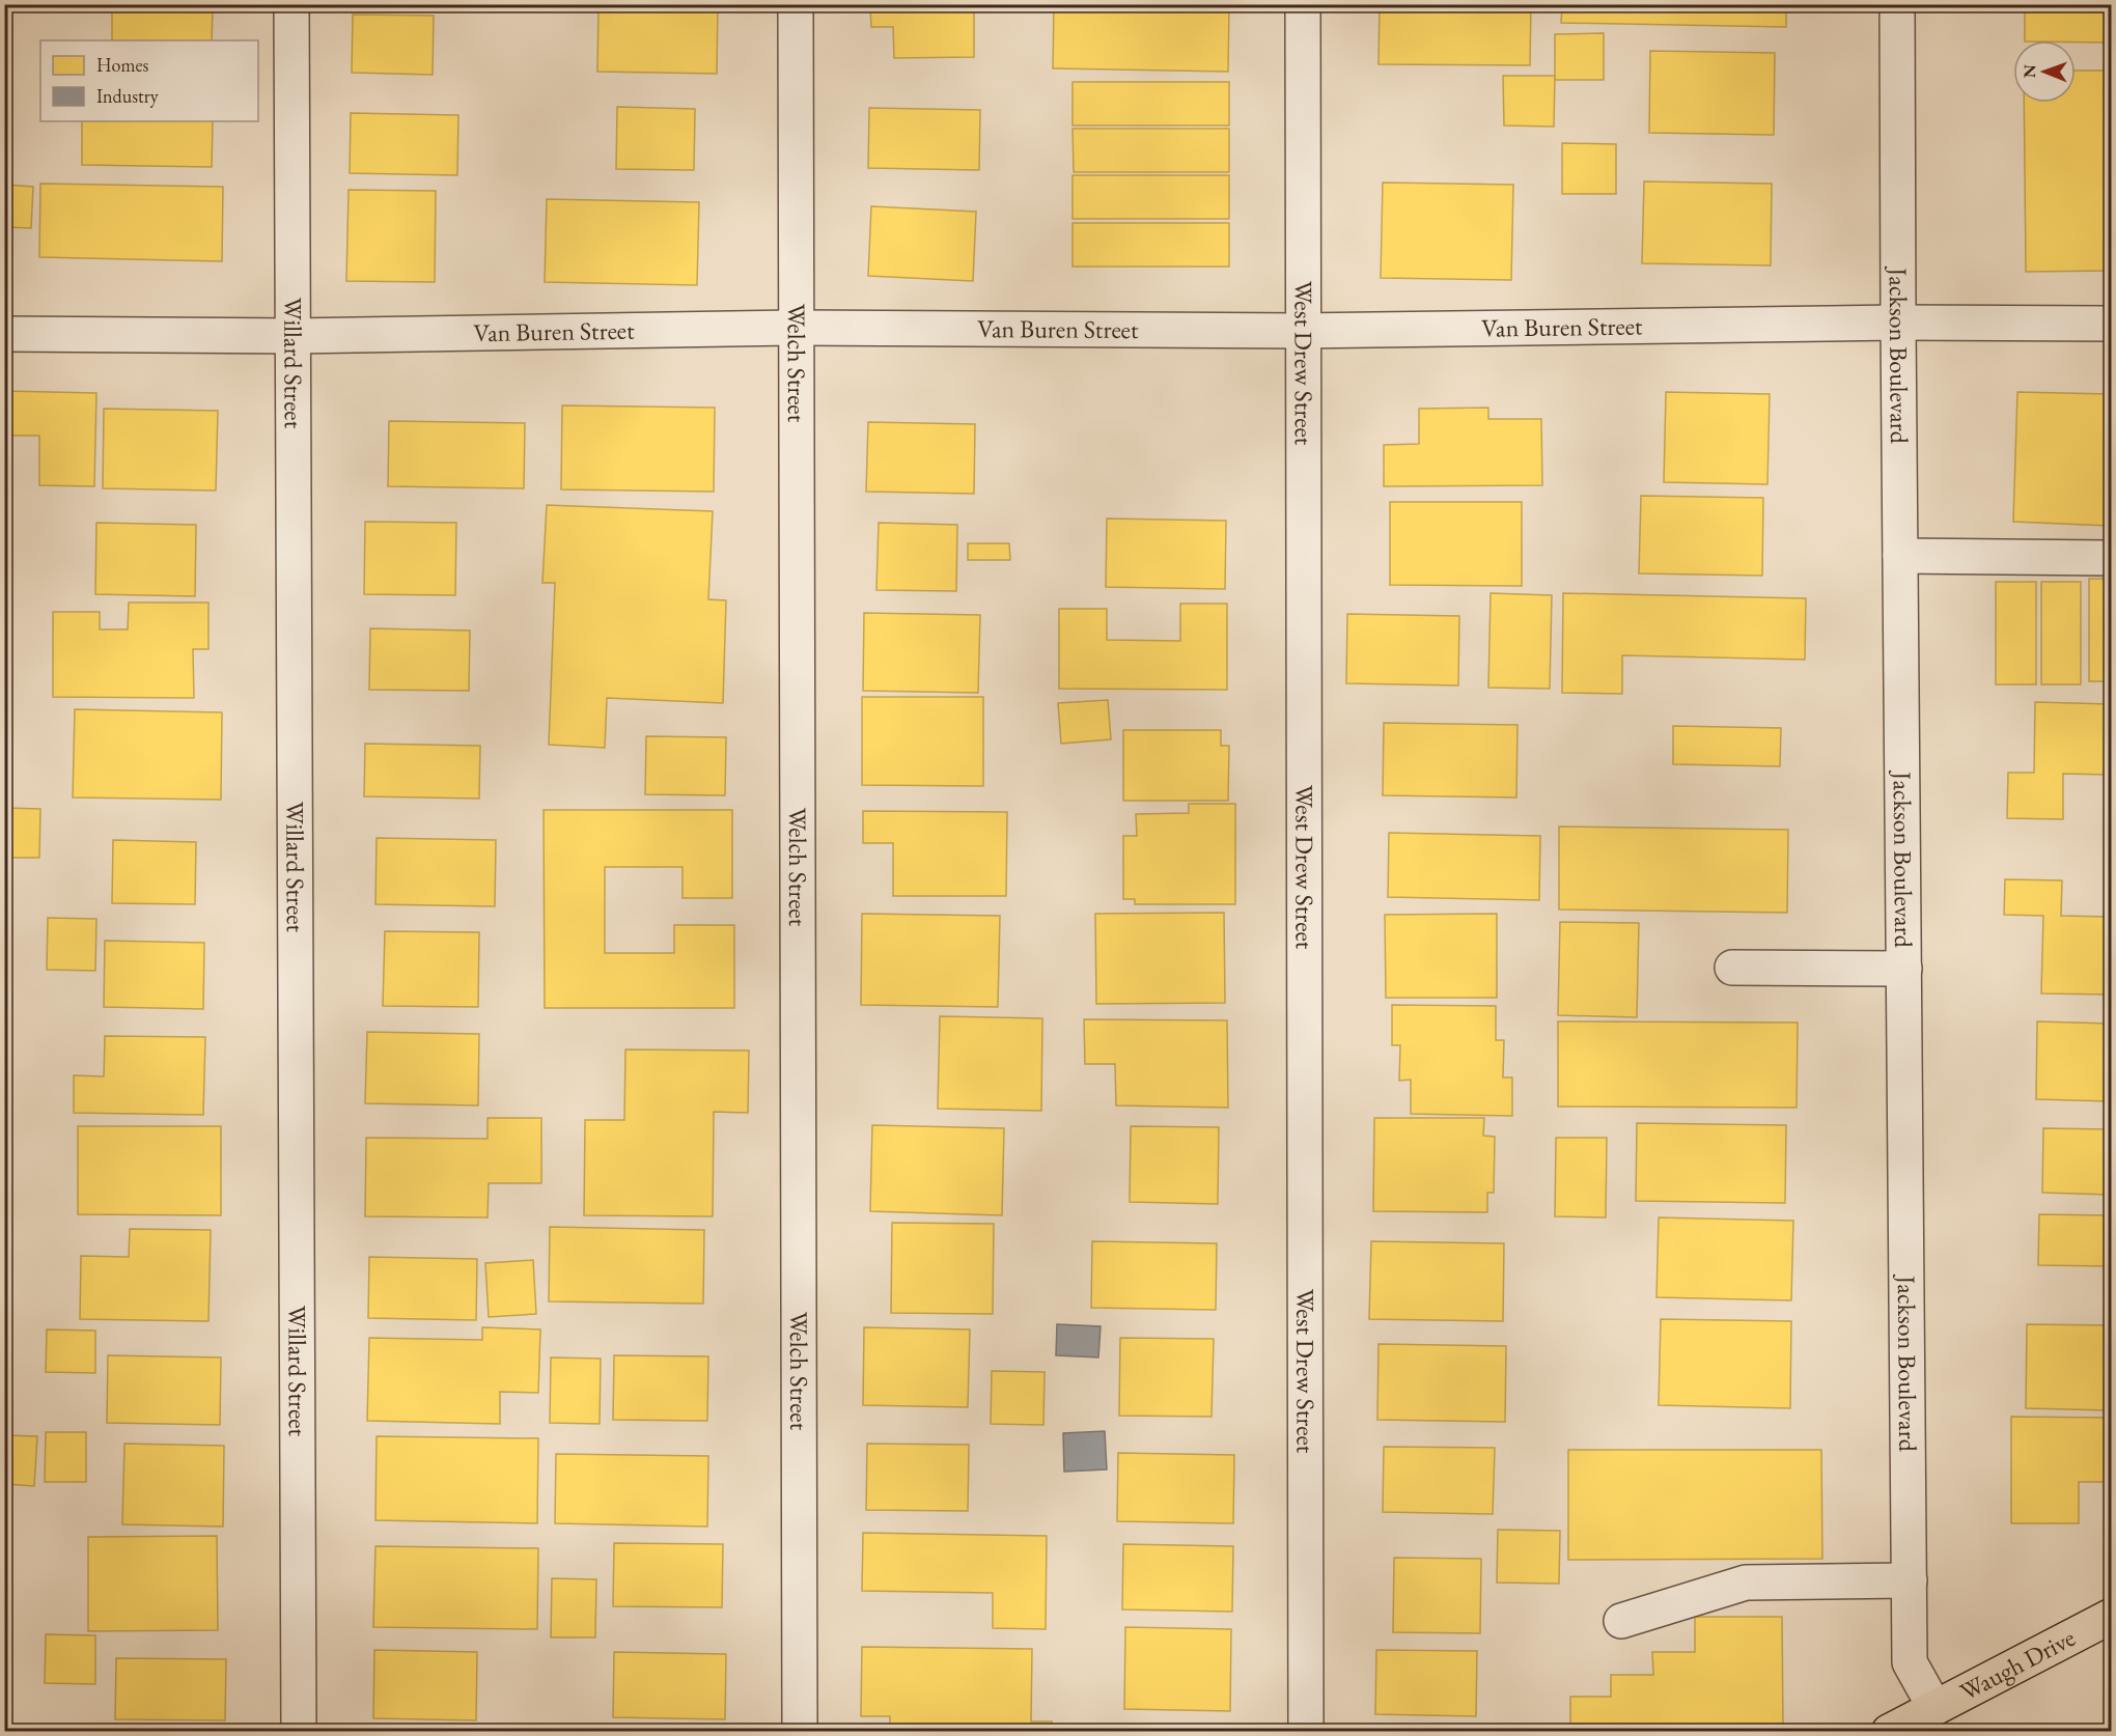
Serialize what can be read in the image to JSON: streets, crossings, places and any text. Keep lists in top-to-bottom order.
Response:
{
  "streets": {
    "main road": ["Waugh Drive"],
    "street": [
      "Van Buren Street",
      "Jackson Boulevard",
      "Willard Street",
      "Welch Street",
      "West Drew Street"
    ]
  },
  "crossings": [
    ["Van Buren Street", "Jackson Boulevard"],
    ["Van Buren Street", "Willard Street"],
    ["Van Buren Street", "Welch Street"],
    ["Van Buren Street", "West Drew Street"],
    ["Jackson Boulevard", "Waugh Drive"]
  ],
  "legend": ["Homes", "Industry"],
  "north": "left"
}
